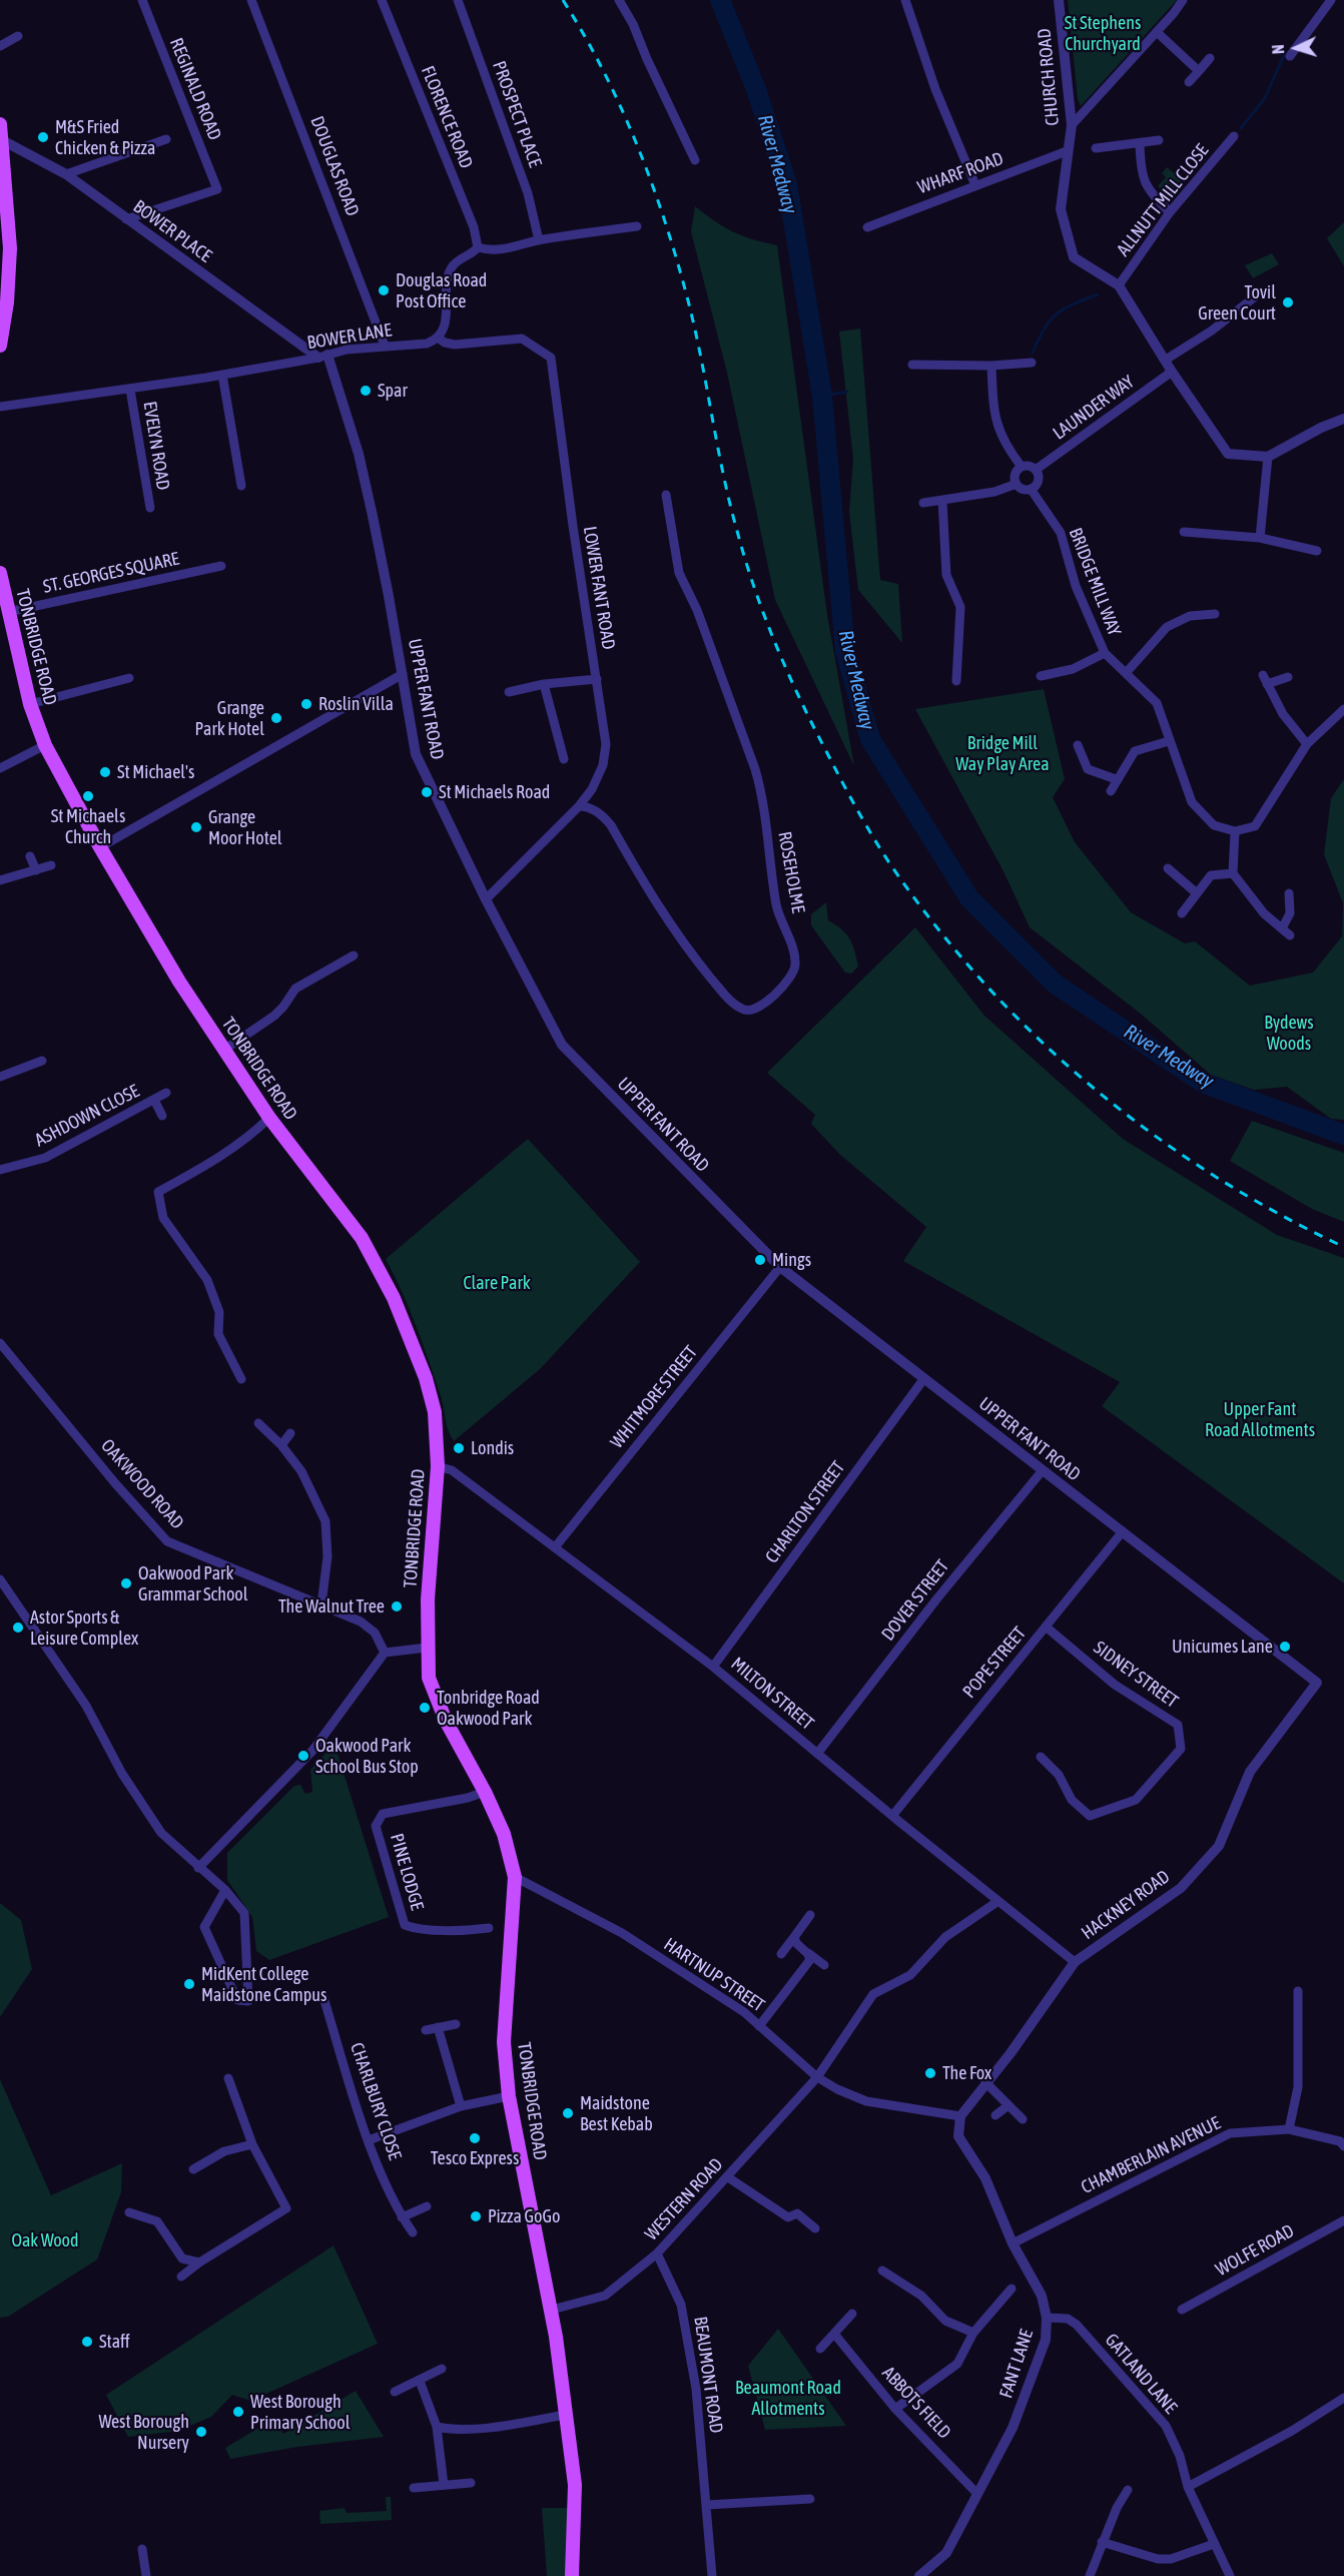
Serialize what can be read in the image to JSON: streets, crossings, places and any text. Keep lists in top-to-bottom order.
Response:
{
  "streets": {
    "main road": ["TONBRIDGE ROAD"],
    "street": [
      "CHURCH ROAD",
      "REGINALD ROAD",
      "PROSPECT PLACE",
      "FLORENCE ROAD",
      "DOUGLAS ROAD",
      "WHARF ROAD",
      "ALLNUTT MILL CLOSE",
      "BOWER PLACE",
      "BOWER LANE",
      "LAUNDER WAY",
      "EVELYN ROAD",
      "ST. GEORGES SQUARE",
      "BRIDGE MILL WAY",
      "LOWER FANT ROAD",
      "UPPER FANT ROAD",
      "ROSEHOLME",
      "ASHDOWN CLOSE",
      "WHITMORE STREET",
      "OAKWOOD ROAD",
      "CHARLTON STREET",
      "DOVER STREET",
      "POPE STREET",
      "SIDNEY STREET",
      "MILTON STREET",
      "PINE LODGE",
      "HACKNEY ROAD",
      "HARTNUP STREET",
      "CHARLBURY CLOSE",
      "CHAMBERLAIN AVENUE",
      "WESTERN ROAD",
      "WOLFE ROAD",
      "FANT LANE",
      "GATLAND LANE",
      "BEAUMONT ROAD",
      "ABBOTS FIELD"
    ]
  },
  "crossings": [
    ["CHURCH ROAD", "WHARF ROAD"],
    ["CHURCH ROAD", "ALLNUTT MILL CLOSE"],
    ["REGINALD ROAD", "BOWER PLACE"],
    ["DOUGLAS ROAD", "BOWER LANE"],
    ["BOWER PLACE", "BOWER LANE"],
    ["BOWER PLACE", "UPPER FANT ROAD"],
    ["BOWER LANE", "EVELYN ROAD"],
    ["BOWER LANE", "LOWER FANT ROAD"],
    ["BOWER LANE", "UPPER FANT ROAD"],
    ["LAUNDER WAY", "BRIDGE MILL WAY"],
    ["ST. GEORGES SQUARE", "TONBRIDGE ROAD"],
    ["LOWER FANT ROAD", "UPPER FANT ROAD"],
    ["LOWER FANT ROAD", "ROSEHOLME"],
    ["TONBRIDGE ROAD", "MILTON STREET"],
    ["TONBRIDGE ROAD", "PINE LODGE"],
    ["TONBRIDGE ROAD", "HARTNUP STREET"],
    ["TONBRIDGE ROAD", "WESTERN ROAD"],
    ["UPPER FANT ROAD", "WHITMORE STREET"],
    ["UPPER FANT ROAD", "CHARLTON STREET"],
    ["UPPER FANT ROAD", "DOVER STREET"],
    ["UPPER FANT ROAD", "POPE STREET"],
    ["UPPER FANT ROAD", "HACKNEY ROAD"],
    ["WHITMORE STREET", "MILTON STREET"],
    ["CHARLTON STREET", "MILTON STREET"],
    ["DOVER STREET", "MILTON STREET"],
    ["POPE STREET", "SIDNEY STREET"],
    ["POPE STREET", "MILTON STREET"],
    ["MILTON STREET", "HACKNEY ROAD"],
    ["MILTON STREET", "WESTERN ROAD"],
    ["HACKNEY ROAD", "HARTNUP STREET"],
    ["HACKNEY ROAD", "FANT LANE"],
    ["HARTNUP STREET", "WESTERN ROAD"],
    ["HARTNUP STREET", "FANT LANE"],
    ["CHAMBERLAIN AVENUE", "FANT LANE"],
    ["WESTERN ROAD", "BEAUMONT ROAD"],
    ["FANT LANE", "GATLAND LANE"],
    ["FANT LANE", "ABBOTS FIELD"]
  ],
  "water": ["River Medway"],
  "parks": [
    "St Stephens Churchyard",
    "Bridge Mill Way Play Area",
    "Bydews Woods",
    "Clare Park",
    "Upper Fant Road Allotments",
    "Oak Wood",
    "Beaumont Road Allotments"
  ],
  "places": [
    "M&S Fried Chicken & Pizza",
    "Douglas Road Post Office",
    "Tovil Green Court",
    "Spar",
    "Roslin Villa",
    "Grange Park Hotel",
    "St Michael's",
    "St Michaels Road",
    "St Michaels Church",
    "Grange Moor Hotel",
    "Mings",
    "Londis",
    "Oakwood Park Grammar School",
    "The Walnut Tree",
    "Astor Sports & Leisure Complex",
    "Unicumes Lane",
    "Tonbridge Road Oakwood Park",
    "Oakwood Park School Bus Stop",
    "MidKent College Maidstone Campus",
    "The Fox",
    "Maidstone Best Kebab",
    "Tesco Express",
    "Pizza GoGo",
    "Staff",
    "West Borough Primary School",
    "West Borough Nursery"
  ],
  "north": "left"
}
